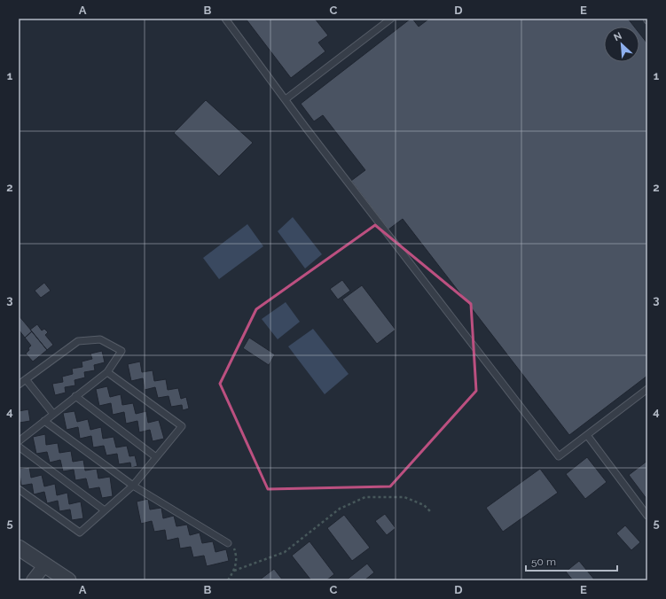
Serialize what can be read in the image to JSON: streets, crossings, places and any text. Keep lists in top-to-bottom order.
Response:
{
  "scale_bar": "50 m",
  "north": "top left",
  "grid": {
    "columns": [
      "A",
      "B",
      "C",
      "D",
      "E"
    ],
    "rows": [
      "1",
      "2",
      "3",
      "4",
      "5"
    ]
  }
}
